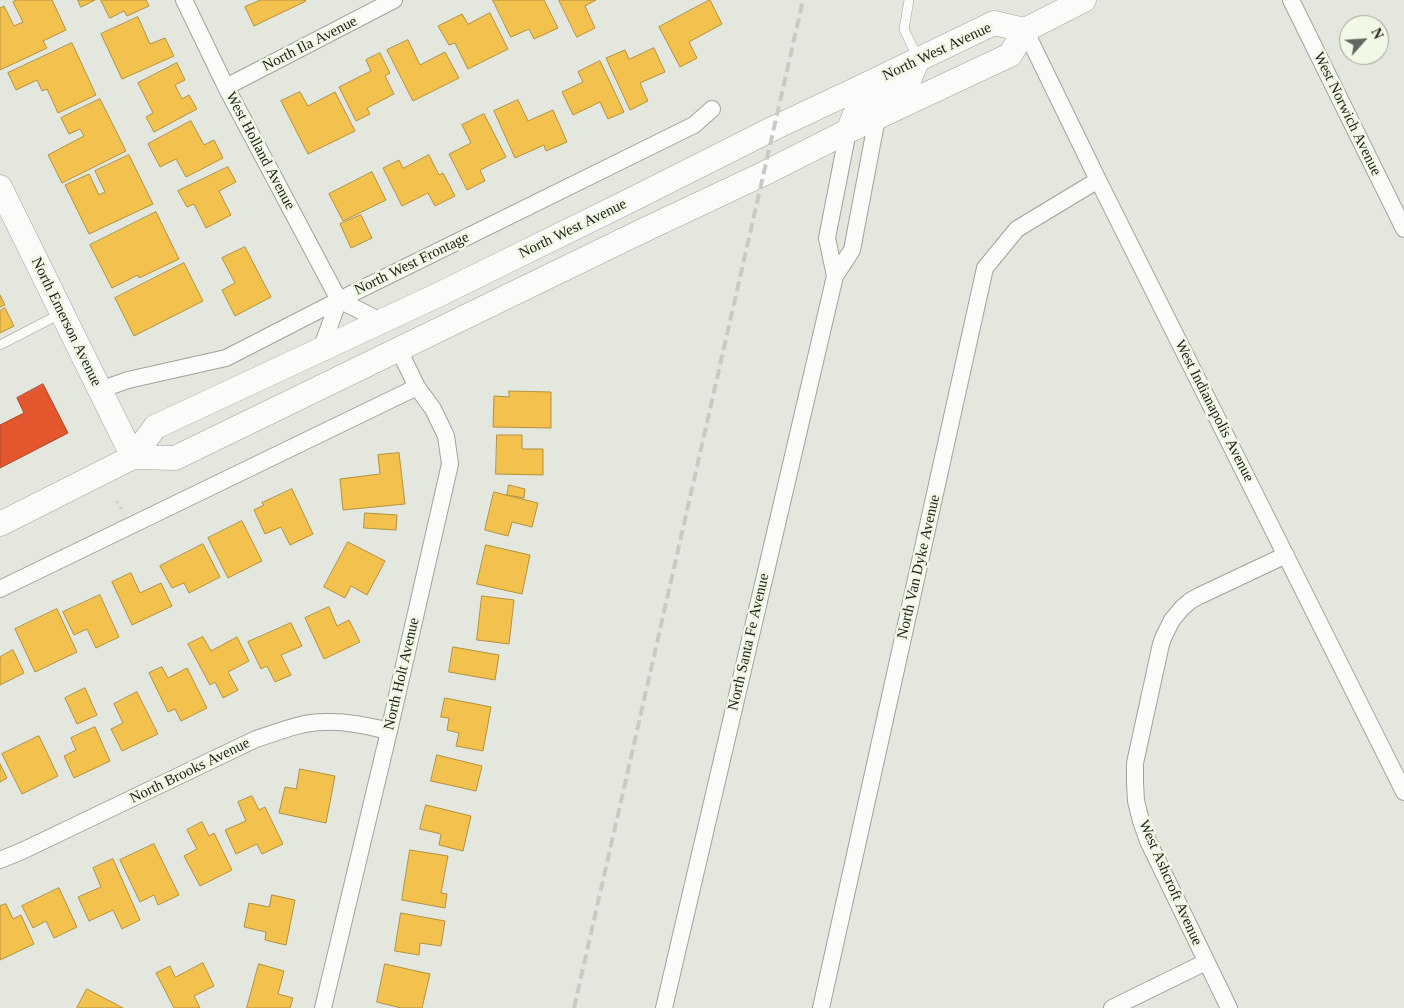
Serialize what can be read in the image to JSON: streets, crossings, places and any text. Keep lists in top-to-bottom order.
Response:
{
  "streets": {
    "main road": ["North West Avenue", "North Emerson Avenue"],
    "street": [
      "North Ila Avenue",
      "West Norwich Avenue",
      "West Holland Avenue",
      "North West Frontage",
      "West Indianapolis Avenue",
      "North Van Dyke Avenue",
      "North Santa Fe Avenue",
      "North Holt Avenue",
      "North Brooks Avenue",
      "West Ashcroft Avenue"
    ]
  },
  "crossings": [
    ["North Ila Avenue", "West Holland Avenue"],
    ["North West Avenue", "North Emerson Avenue"],
    ["North West Avenue", "West Indianapolis Avenue"],
    ["North West Avenue", "North Santa Fe Avenue"],
    ["North West Avenue", "North Holt Avenue"],
    ["West Holland Avenue", "North West Frontage"],
    ["North West Frontage", "North Emerson Avenue"],
    ["West Indianapolis Avenue", "North Van Dyke Avenue"],
    ["West Indianapolis Avenue", "West Ashcroft Avenue"],
    ["North Holt Avenue", "North Brooks Avenue"]
  ],
  "north": "top right"
}
